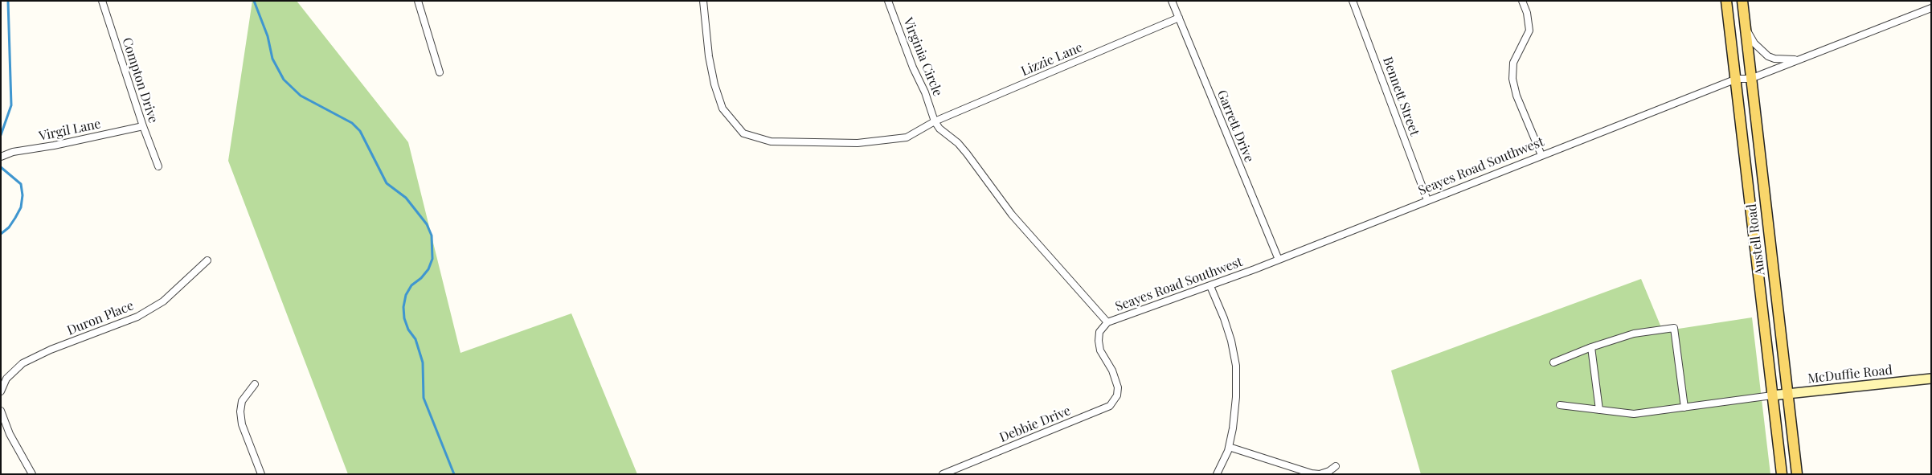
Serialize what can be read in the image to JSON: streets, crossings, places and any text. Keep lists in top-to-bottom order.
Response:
{
  "streets": {
    "main road": ["Austell Road"],
    "street": [
      "Virginia Circle",
      "Lizzie Lane",
      "Compton Drive",
      "Bennett Street",
      "Garrett Drive",
      "Virgil Lane",
      "Seayes Road Southwest",
      "Duron Place",
      "McDuffie Road",
      "Debbie Drive"
    ]
  },
  "crossings": [
    ["Virginia Circle", "Lizzie Lane"],
    ["Virginia Circle", "Seayes Road Southwest"],
    ["Lizzie Lane", "Garrett Drive"],
    ["Lizzie Lane", "Seayes Road Southwest"],
    ["Compton Drive", "Virgil Lane"],
    ["Bennett Street", "Seayes Road Southwest"],
    ["Garrett Drive", "Seayes Road Southwest"],
    ["Seayes Road Southwest", "Austell Road"],
    ["Seayes Road Southwest", "Debbie Drive"],
    ["Austell Road", "McDuffie Road"]
  ]
}
